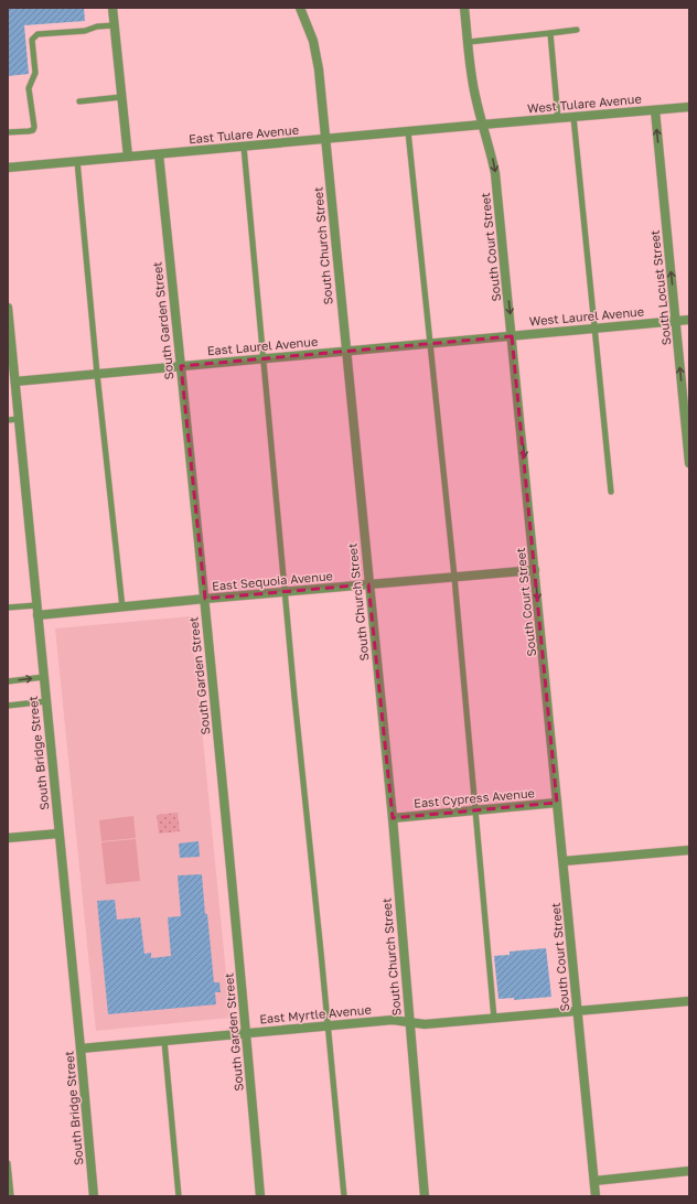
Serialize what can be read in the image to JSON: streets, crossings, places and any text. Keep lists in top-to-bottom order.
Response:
{
  "streets": {
    "street": [
      "West Tulare Avenue",
      "East Tulare Avenue",
      "South Church Street",
      "South Court Street",
      "South Locust Street",
      "West Laurel Avenue",
      "South Garden Street",
      "East Laurel Avenue",
      "East Sequoia Avenue",
      "South Bridge Street",
      "East Cypress Avenue",
      "East Myrtle Avenue"
    ]
  },
  "crossings": [
    ["West Tulare Avenue", "East Tulare Avenue"],
    ["West Tulare Avenue", "South Court Street"],
    ["West Tulare Avenue", "South Locust Street"],
    ["East Tulare Avenue", "South Church Street"],
    ["East Tulare Avenue", "South Court Street"],
    ["East Tulare Avenue", "South Garden Street"],
    ["South Church Street", "East Laurel Avenue"],
    ["South Church Street", "East Sequoia Avenue"],
    ["South Church Street", "East Cypress Avenue"],
    ["South Church Street", "East Myrtle Avenue"],
    ["South Court Street", "West Laurel Avenue"],
    ["South Court Street", "East Laurel Avenue"],
    ["South Court Street", "East Sequoia Avenue"],
    ["South Court Street", "East Cypress Avenue"],
    ["South Court Street", "East Myrtle Avenue"],
    ["South Locust Street", "West Laurel Avenue"],
    ["West Laurel Avenue", "East Laurel Avenue"],
    ["South Garden Street", "East Laurel Avenue"],
    ["South Garden Street", "East Sequoia Avenue"],
    ["South Garden Street", "East Myrtle Avenue"],
    ["East Laurel Avenue", "South Bridge Street"],
    ["East Sequoia Avenue", "South Bridge Street"],
    ["South Bridge Street", "East Myrtle Avenue"]
  ],
  "one_way": ["South Court Street", "South Locust Street"]
}
